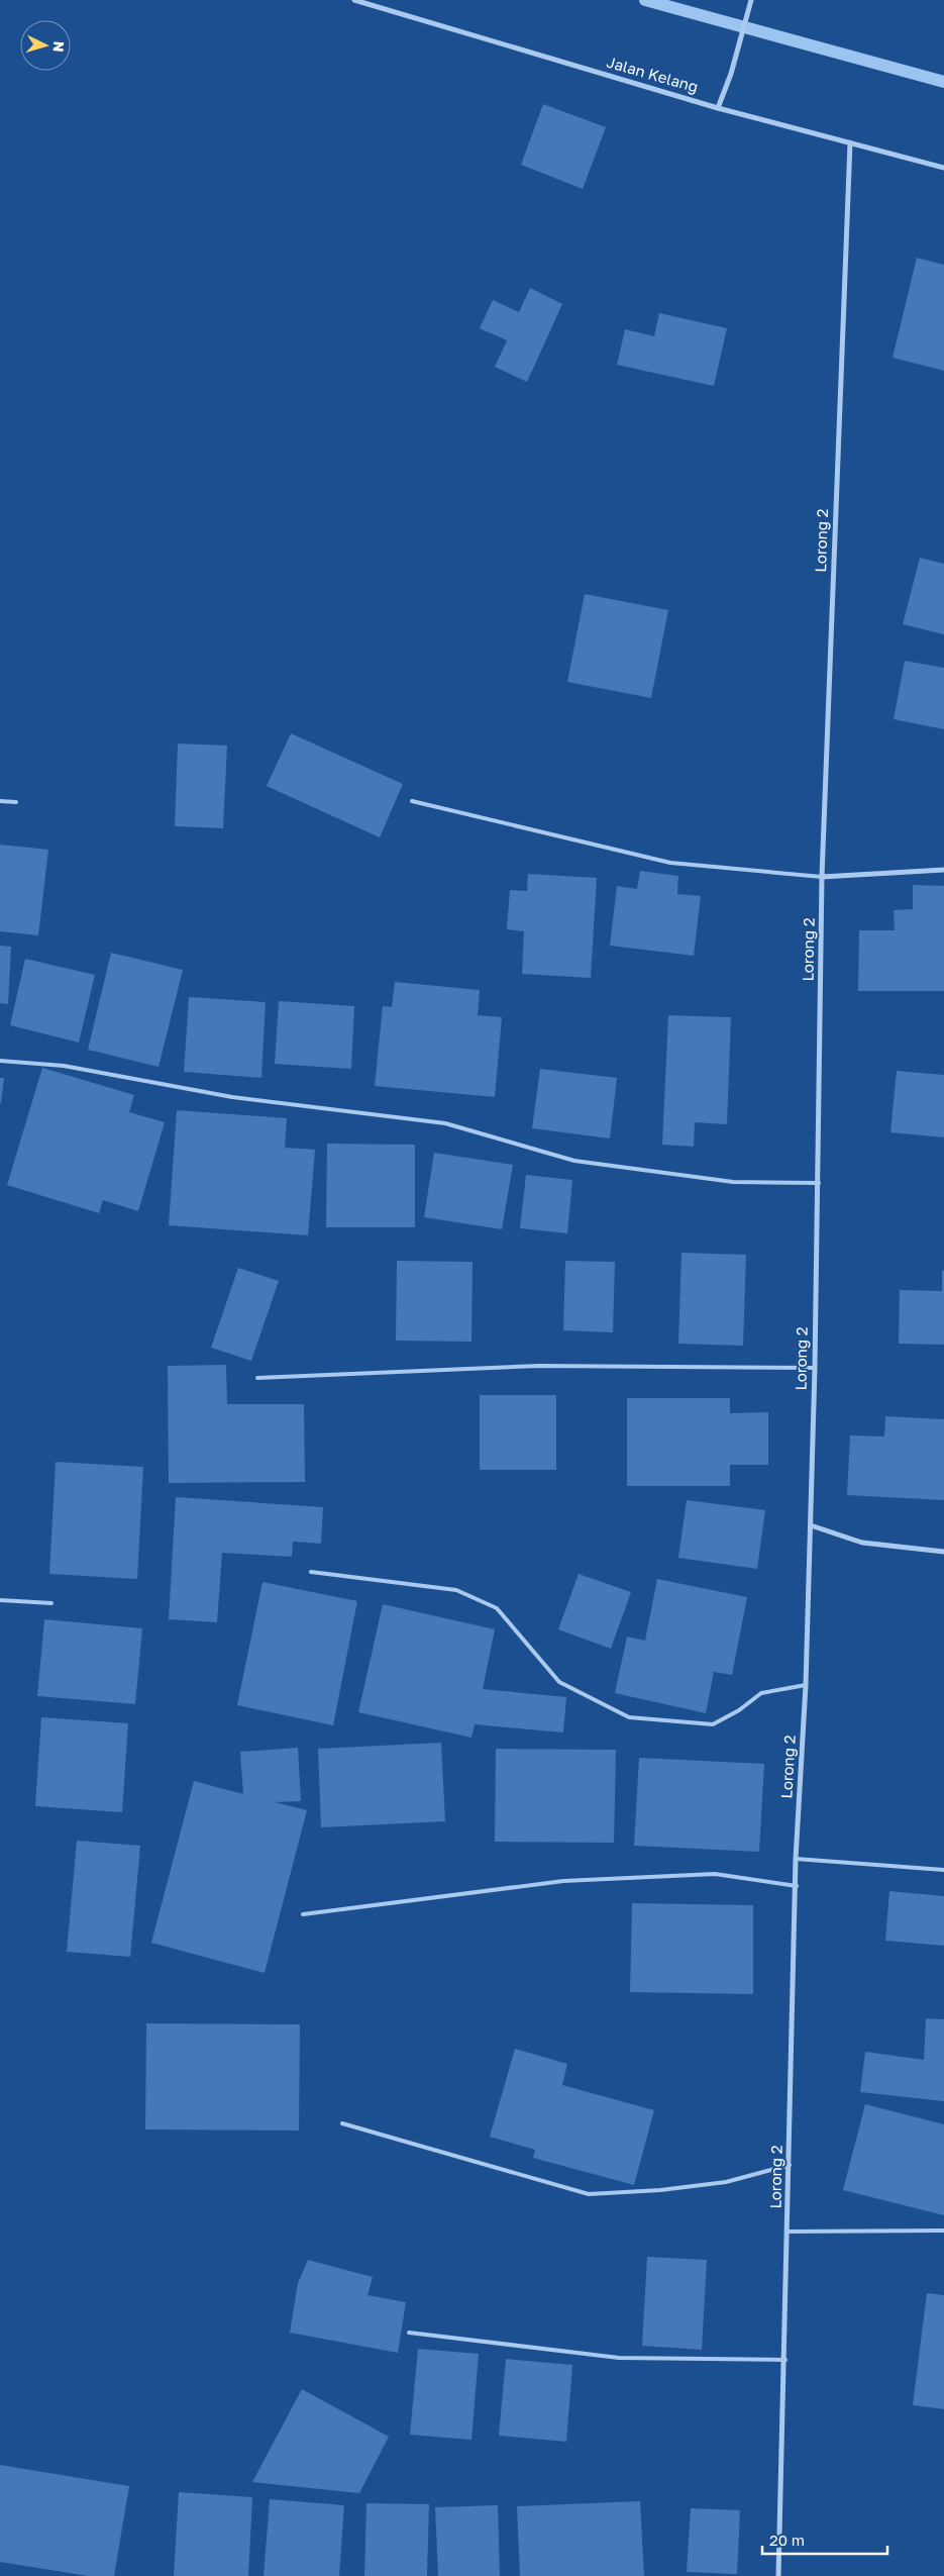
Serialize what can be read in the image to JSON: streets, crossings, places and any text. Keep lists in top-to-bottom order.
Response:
{
  "streets": {
    "street": ["Jalan Kelang", "Lorong 2"]
  },
  "crossings": [
    ["Jalan Kelang", "Lorong 2"]
  ],
  "scale_bar": "20 m",
  "north": "right"
}
